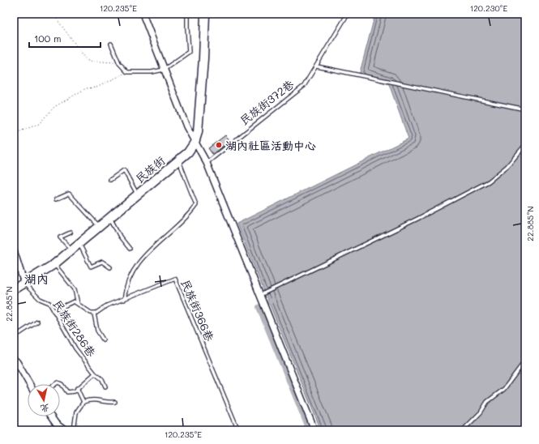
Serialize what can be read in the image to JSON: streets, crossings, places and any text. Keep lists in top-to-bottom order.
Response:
{
  "streets": {
    "street": ["民族街"],
    "lane": ["民族街372巷", "民族街366巷", "民族街286巷"]
  },
  "crossings": [
    ["民族街", "民族街286巷"]
  ],
  "districts": ["湖內"],
  "places": ["湖內社區活動中心"],
  "scale_bar": "100 m",
  "north": "bottom",
  "coordinates": ["120.235°E", "120.230°E", "22.885°N"]
}
